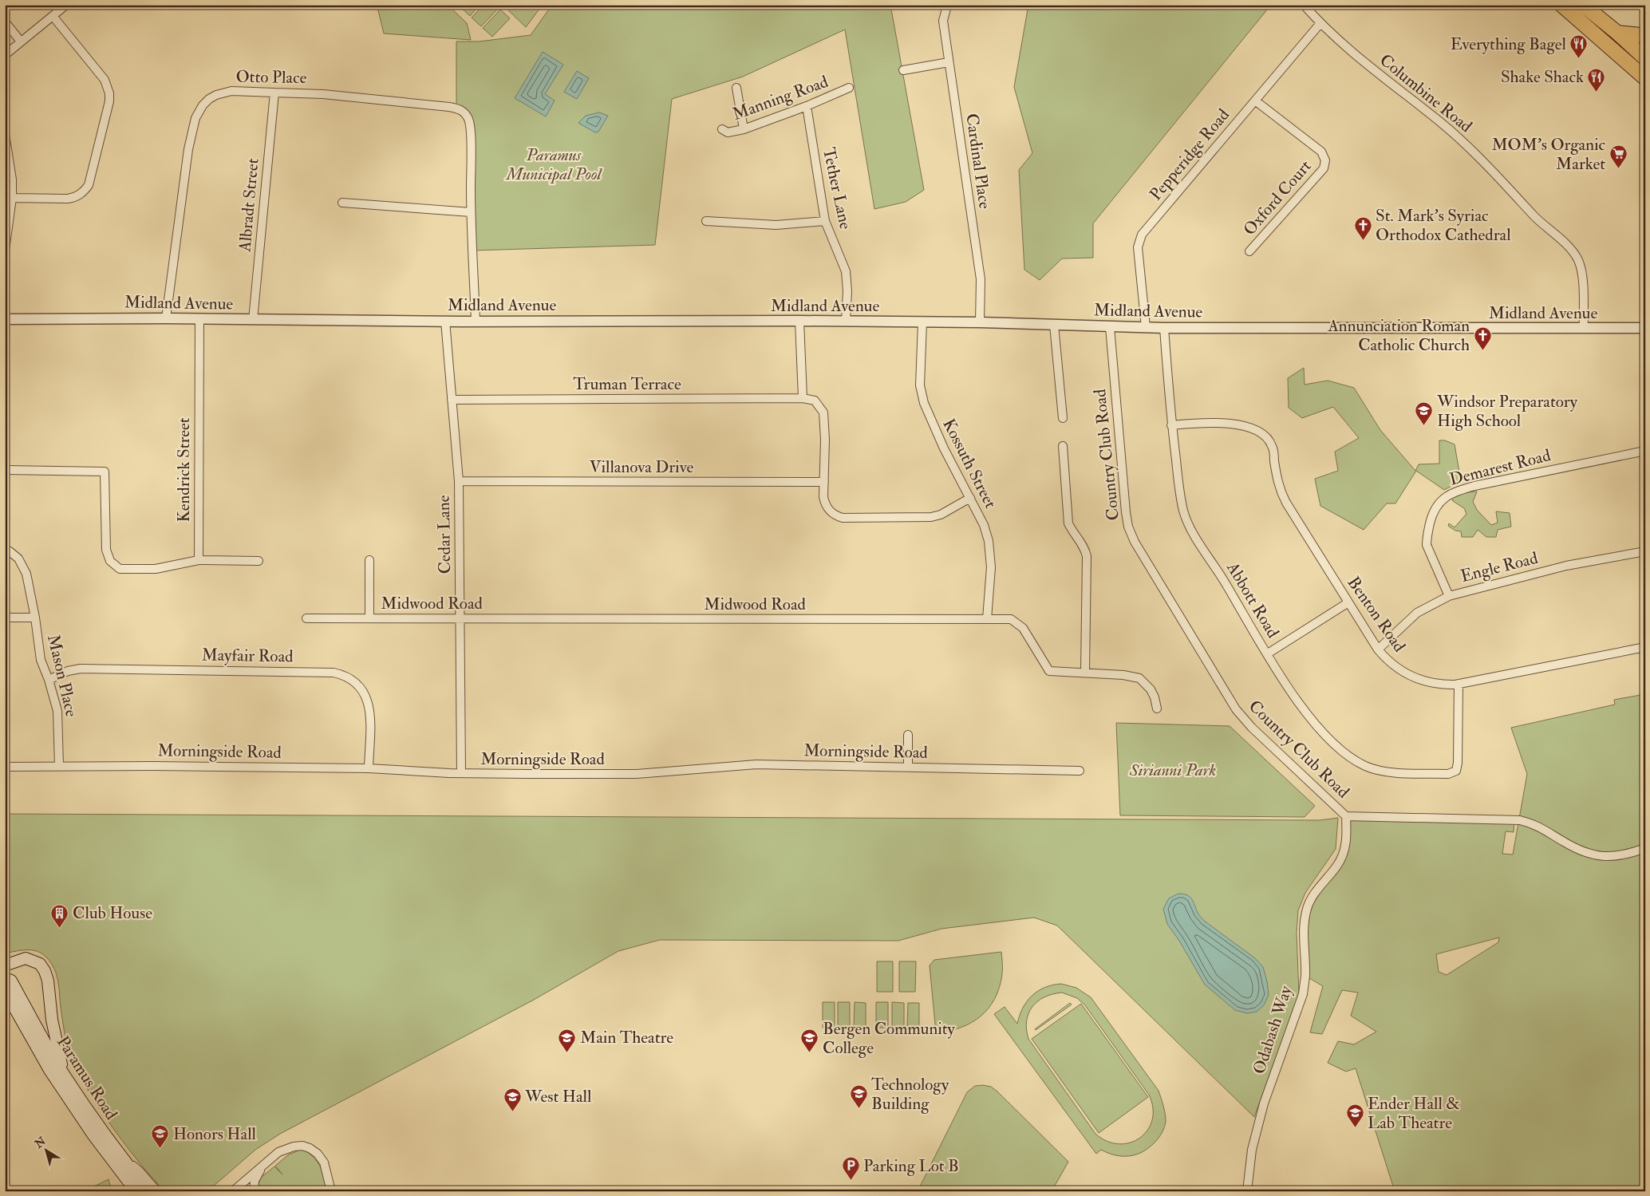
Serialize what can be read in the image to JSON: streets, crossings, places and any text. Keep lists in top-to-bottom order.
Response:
{
  "streets": {
    "main road": ["Paramus Road"],
    "street": [
      "Otto Place",
      "Columbine Road",
      "Manning Road",
      "Pepperidge Road",
      "Cardinal Place",
      "Tether Lane",
      "Oxford Court",
      "Albradt Street",
      "Midland Avenue",
      "Truman Terrace",
      "Country Club Road",
      "Kossuth Street",
      "Villanova Drive",
      "Demarest Road",
      "Kendrick Street",
      "Cedar Lane",
      "Engle Road",
      "Abbott Road",
      "Midwood Road",
      "Benton Road",
      "Mayfair Road",
      "Mason Place",
      "Morningside Road",
      "Odabash Way"
    ]
  },
  "crossings": [
    ["Otto Place", "Albradt Street"],
    ["Otto Place", "Midland Avenue"],
    ["Columbine Road", "Pepperidge Road"],
    ["Columbine Road", "Midland Avenue"],
    ["Manning Road", "Tether Lane"],
    ["Pepperidge Road", "Oxford Court"],
    ["Pepperidge Road", "Midland Avenue"],
    ["Cardinal Place", "Midland Avenue"],
    ["Tether Lane", "Midland Avenue"],
    ["Albradt Street", "Midland Avenue"],
    ["Midland Avenue", "Country Club Road"],
    ["Midland Avenue", "Kossuth Street"],
    ["Midland Avenue", "Kendrick Street"],
    ["Midland Avenue", "Cedar Lane"],
    ["Midland Avenue", "Abbott Road"],
    ["Truman Terrace", "Cedar Lane"],
    ["Country Club Road", "Odabash Way"],
    ["Kossuth Street", "Midwood Road"],
    ["Villanova Drive", "Cedar Lane"],
    ["Demarest Road", "Engle Road"],
    ["Cedar Lane", "Midwood Road"],
    ["Cedar Lane", "Morningside Road"],
    ["Engle Road", "Benton Road"],
    ["Abbott Road", "Benton Road"],
    ["Mayfair Road", "Mason Place"],
    ["Mayfair Road", "Morningside Road"],
    ["Mason Place", "Morningside Road"]
  ],
  "parks": ["Paramus Municipal Pool", "Sirianni Park"],
  "places": {
    "restaurant": ["Everything Bagel", "Shake Shack"],
    "supermarket": ["MOM's Organic Market"],
    "church": ["St. Mark's Syriac Orthodox Cathedral", "Annunciation Roman Catholic Church"],
    "school or university": [
      "Windsor Preparatory High School",
      "Main Theatre",
      "Bergen Community College",
      "Technology Building",
      "West Hall",
      "Ender Hall & Lab Theatre",
      "Honors Hall"
    ],
    "building": ["Club House"],
    "parking": ["Parking Lot B"]
  },
  "north": "top left"
}
